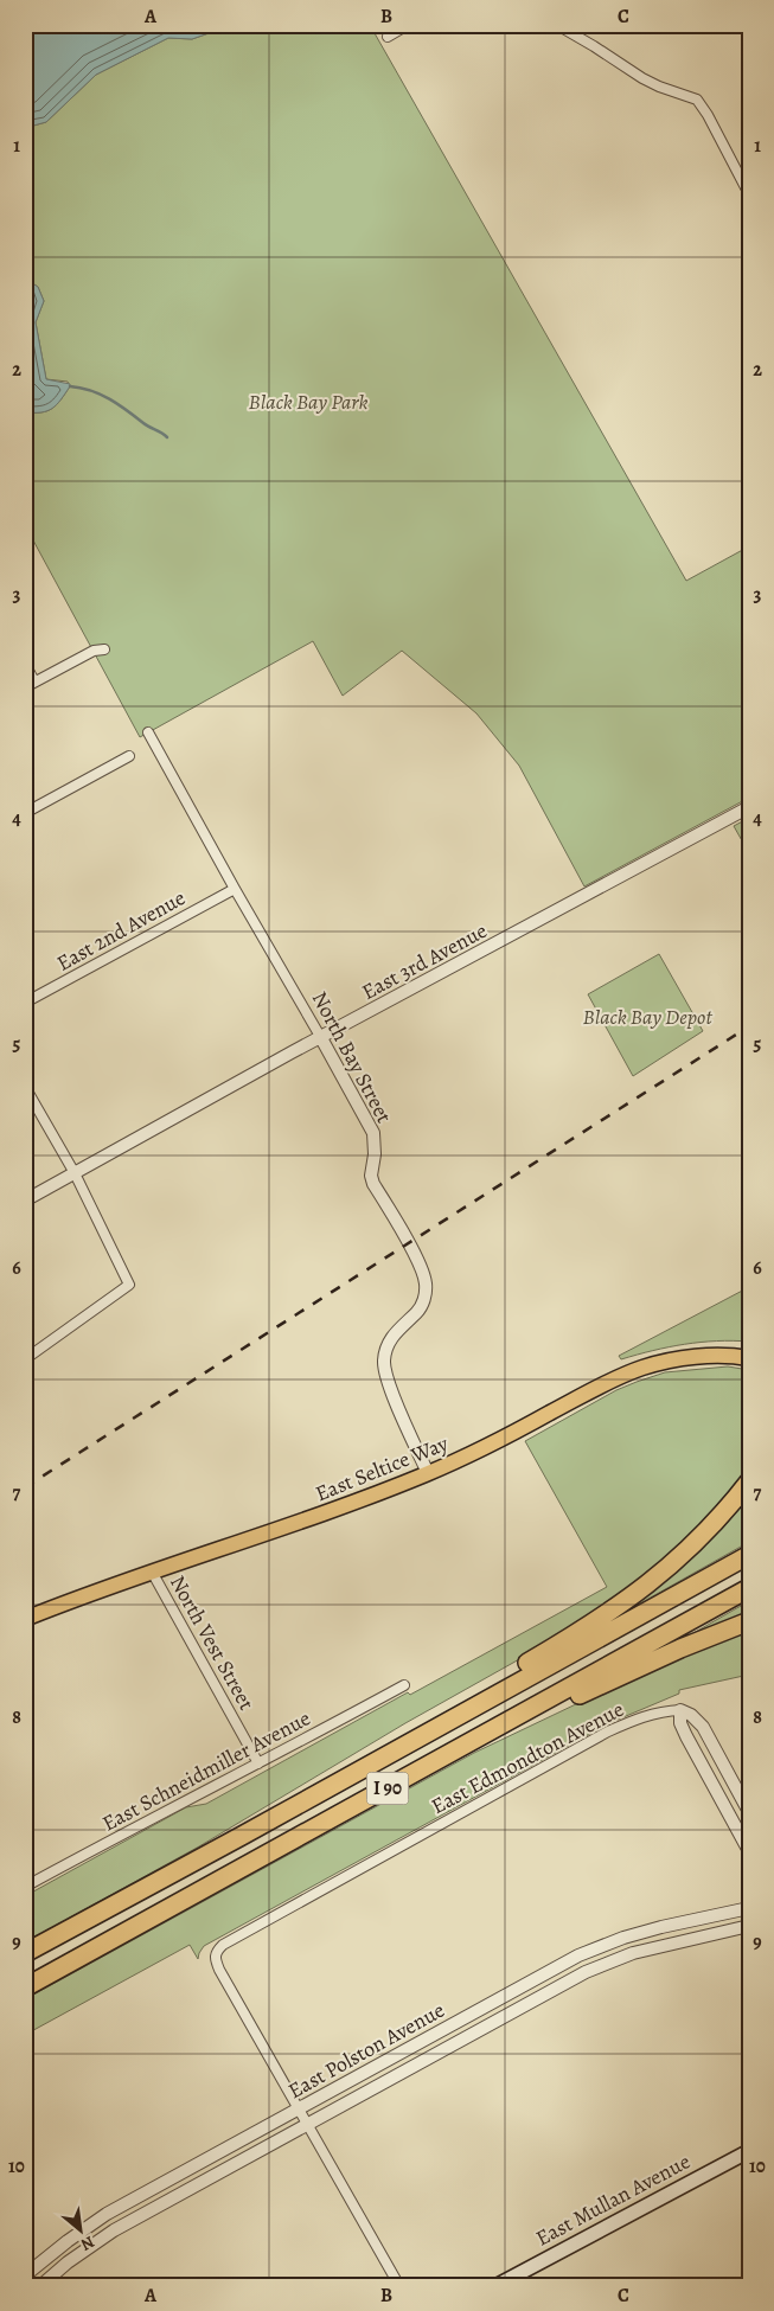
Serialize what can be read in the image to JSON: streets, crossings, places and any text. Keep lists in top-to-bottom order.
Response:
{
  "streets": {
    "highway": ["I 90"],
    "main road": ["East Seltice Way", "East Mullan Avenue"],
    "street": [
      "East 2nd Avenue",
      "East 3rd Avenue",
      "North Bay Street",
      "North Vest Street",
      "East Edmondton Avenue",
      "East Schneidmiller Avenue",
      "East Polston Avenue"
    ]
  },
  "crossings": [
    ["East 2nd Avenue", "North Bay Street"],
    ["East 3rd Avenue", "North Bay Street"],
    ["North Bay Street", "East Seltice Way"],
    ["East Seltice Way", "North Vest Street"],
    ["North Vest Street", "East Schneidmiller Avenue"],
    ["East Edmondton Avenue", "East Polston Avenue"]
  ],
  "parks": ["Black Bay Park", "Black Bay Depot"],
  "north": "bottom right",
  "grid": {
    "columns": ["A", "B", "C"],
    "rows": [
      "1",
      "2",
      "3",
      "4",
      "5",
      "6",
      "7",
      "8",
      "9",
      "10"
    ]
  }
}
